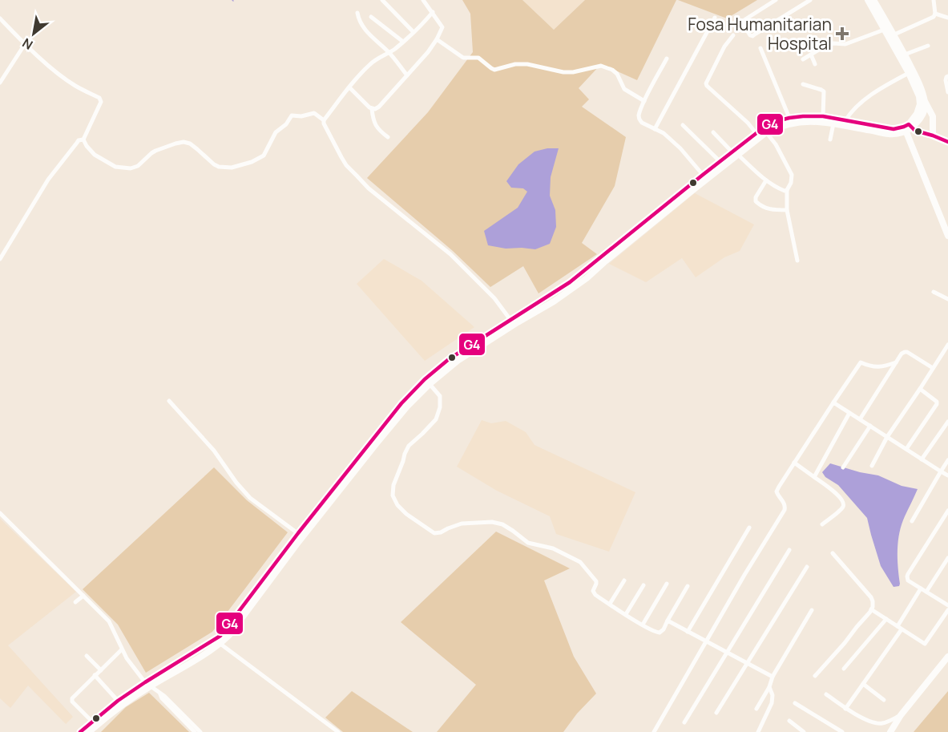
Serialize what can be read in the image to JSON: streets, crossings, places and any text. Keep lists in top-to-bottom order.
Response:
{
  "places": {
    "health": ["Fosa Humanitarian Hospital"]
  },
  "lines": ["transit line G4"],
  "north": "bottom left"
}
